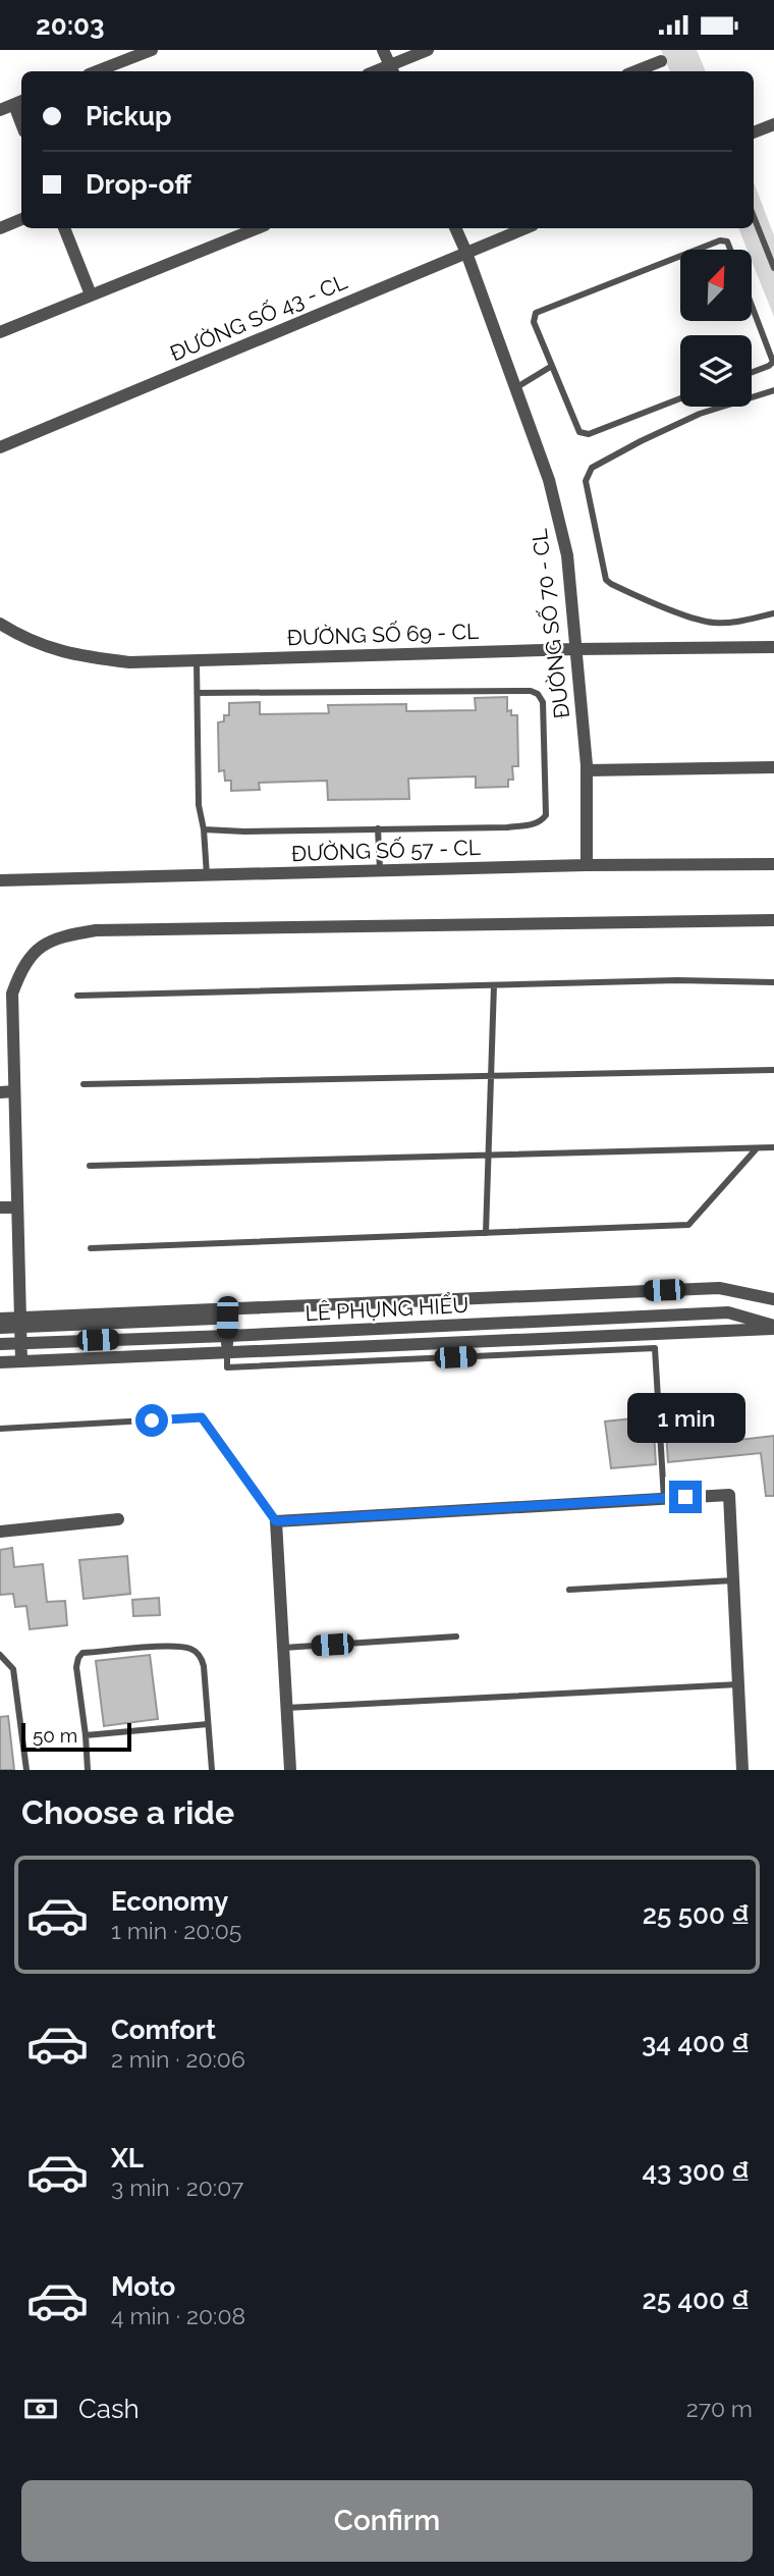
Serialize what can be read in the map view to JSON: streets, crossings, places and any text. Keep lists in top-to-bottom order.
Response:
{
  "streets": {
    "street": [
      "ĐƯỜNG SỐ 43 - CL",
      "ĐƯỜNG SỐ 70 - CL",
      "ĐƯỜNG SỐ 69 - CL",
      "ĐƯỜNG SỐ 57 - CL",
      "LÊ PHỤNG HIỂU"
    ]
  },
  "crossings": [
    ["ĐƯỜNG SỐ 43 - CL", "ĐƯỜNG SỐ 70 - CL"],
    ["ĐƯỜNG SỐ 70 - CL", "ĐƯỜNG SỐ 69 - CL"],
    ["ĐƯỜNG SỐ 70 - CL", "ĐƯỜNG SỐ 57 - CL"]
  ],
  "scale_bar": "50 m",
  "north": "top right",
  "page": {
    "status": "20:03",
    "banner": ["Pickup", "Drop-off"],
    "bubble": "1 min",
    "scale": "50 m",
    "heading": "Choose a ride",
    "list": [
      {
        "name": "Economy",
        "note": "1 min · 20:05",
        "value": "25 500 ₫"
      },
      {
        "name": "Comfort",
        "note": "2 min · 20:06",
        "value": "34 400 ₫"
      },
      {
        "name": "XL",
        "note": "3 min · 20:07",
        "value": "43 300 ₫"
      },
      {
        "name": "Moto",
        "note": "4 min · 20:08",
        "value": "25 400 ₫"
      }
    ],
    "pay": ["Cash", "270 m"],
    "buttons": "Confirm"
  }
}
